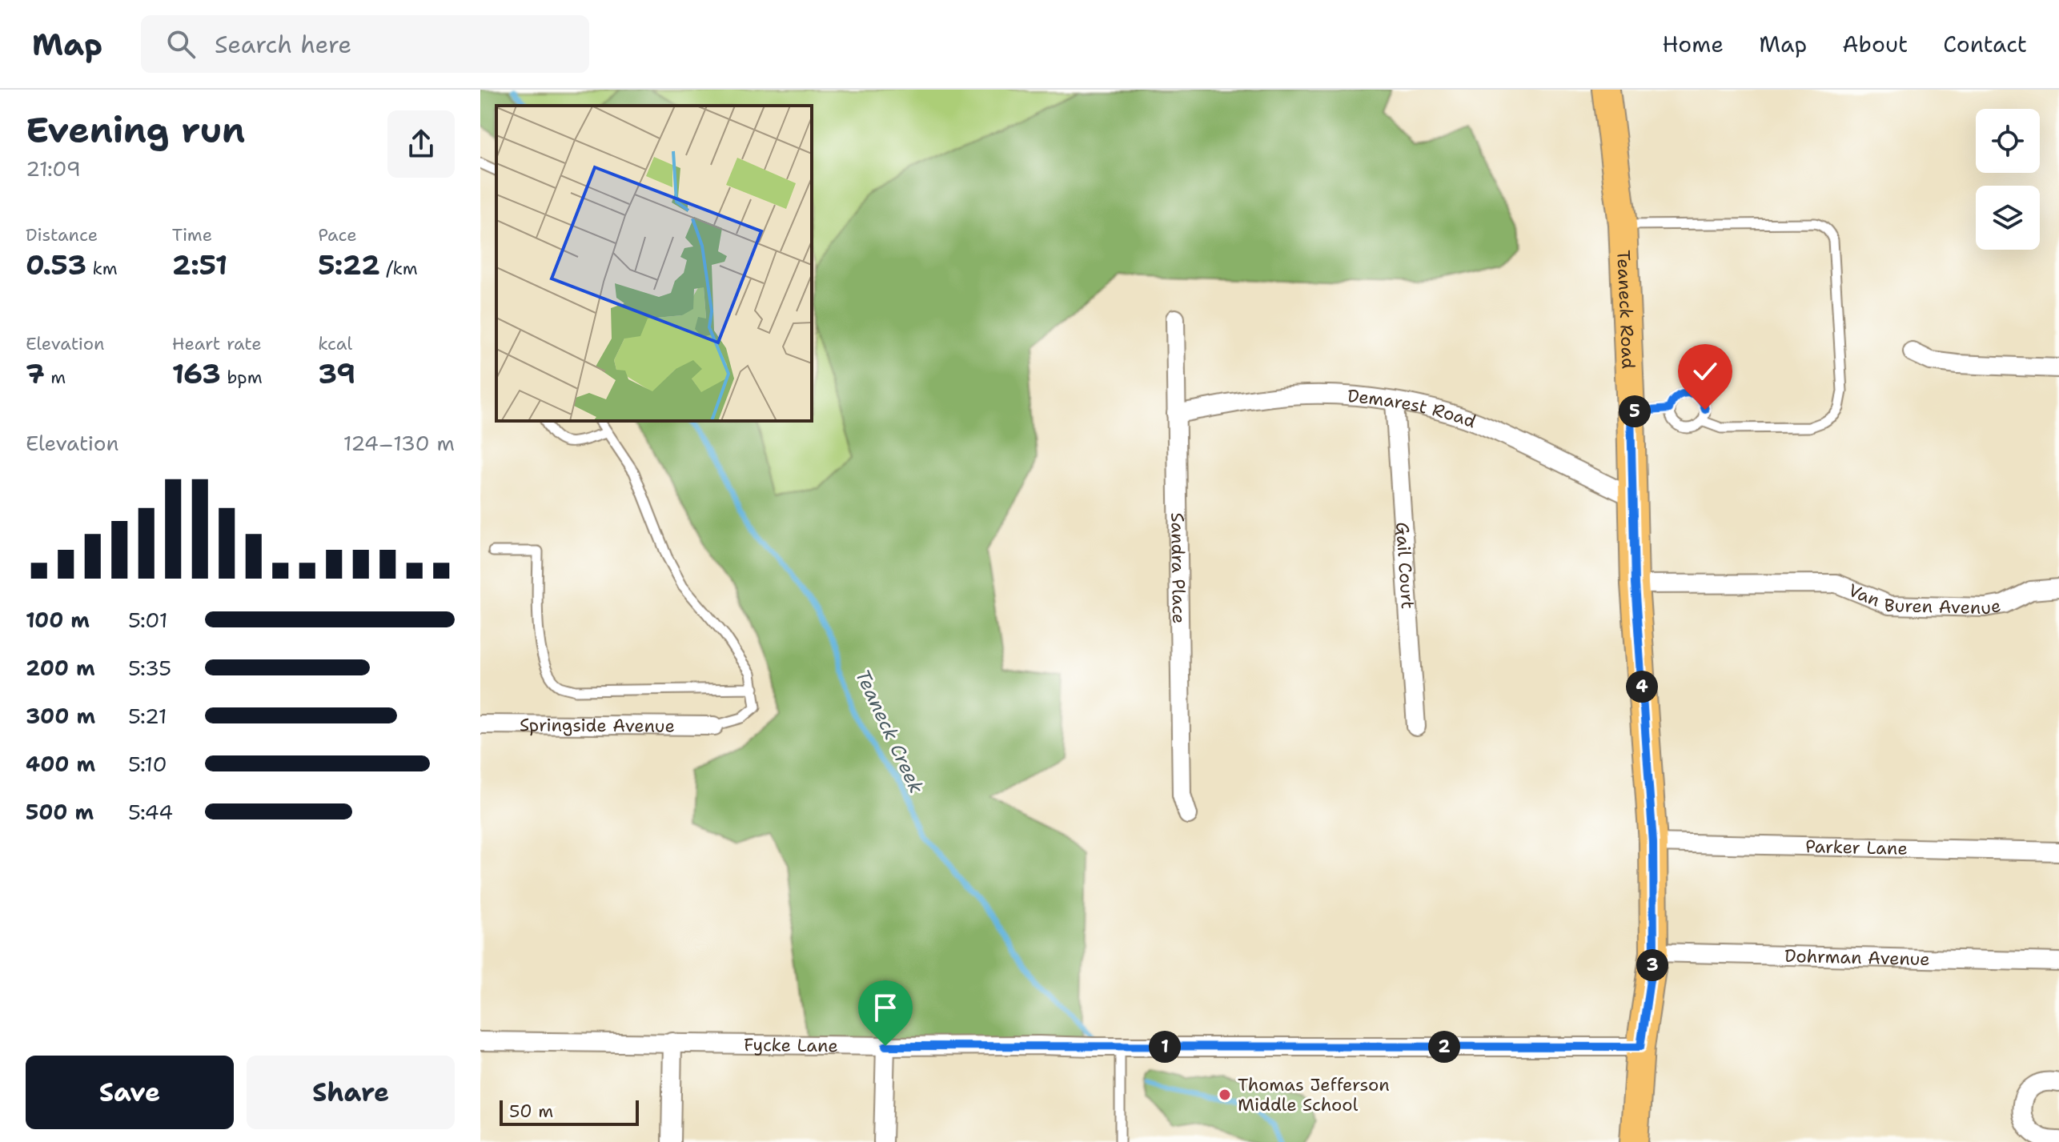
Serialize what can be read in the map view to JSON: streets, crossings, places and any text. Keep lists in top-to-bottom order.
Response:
{
  "streets": {
    "main road": ["Teaneck Road"],
    "street": [
      "Demarest Road",
      "Gail Court",
      "Sandra Place",
      "Van Buren Avenue",
      "Springside Avenue",
      "Parker Lane",
      "Dohrman Avenue",
      "Fycke Lane"
    ]
  },
  "crossings": [
    ["Teaneck Road", "Demarest Road"],
    ["Teaneck Road", "Van Buren Avenue"],
    ["Teaneck Road", "Parker Lane"],
    ["Teaneck Road", "Dohrman Avenue"],
    ["Teaneck Road", "Fycke Lane"],
    ["Demarest Road", "Gail Court"],
    ["Demarest Road", "Sandra Place"]
  ],
  "water": ["Teaneck Creek"],
  "places": ["Thomas Jefferson Middle School"],
  "scale_bar": "50 m",
  "page": {
    "header": "Map",
    "search": "Search here",
    "nav": [
      "Home",
      "Map",
      "About",
      "Contact"
    ],
    "heading": ["Evening run", "21:09"],
    "stats": [
      ["Distance", "0.53 km"],
      ["Time", "2:51"],
      ["Pace", "5:22 /km"],
      ["Elevation", "7 m"],
      ["Heart rate", "163 bpm"],
      ["kcal", "39"]
    ],
    "pins": [
      "5",
      "4",
      "3",
      "1",
      "2"
    ],
    "chart": ["Elevation", "124–130 m"],
    "list": [
      {
        "name": "100 m",
        "note": "5:01"
      },
      {
        "name": "200 m",
        "note": "5:35"
      },
      {
        "name": "300 m",
        "note": "5:21"
      },
      {
        "name": "400 m",
        "note": "5:10"
      },
      {
        "name": "500 m",
        "note": "5:44"
      }
    ],
    "buttons": ["Save", "Share"],
    "scale": "50 m"
  }
}
